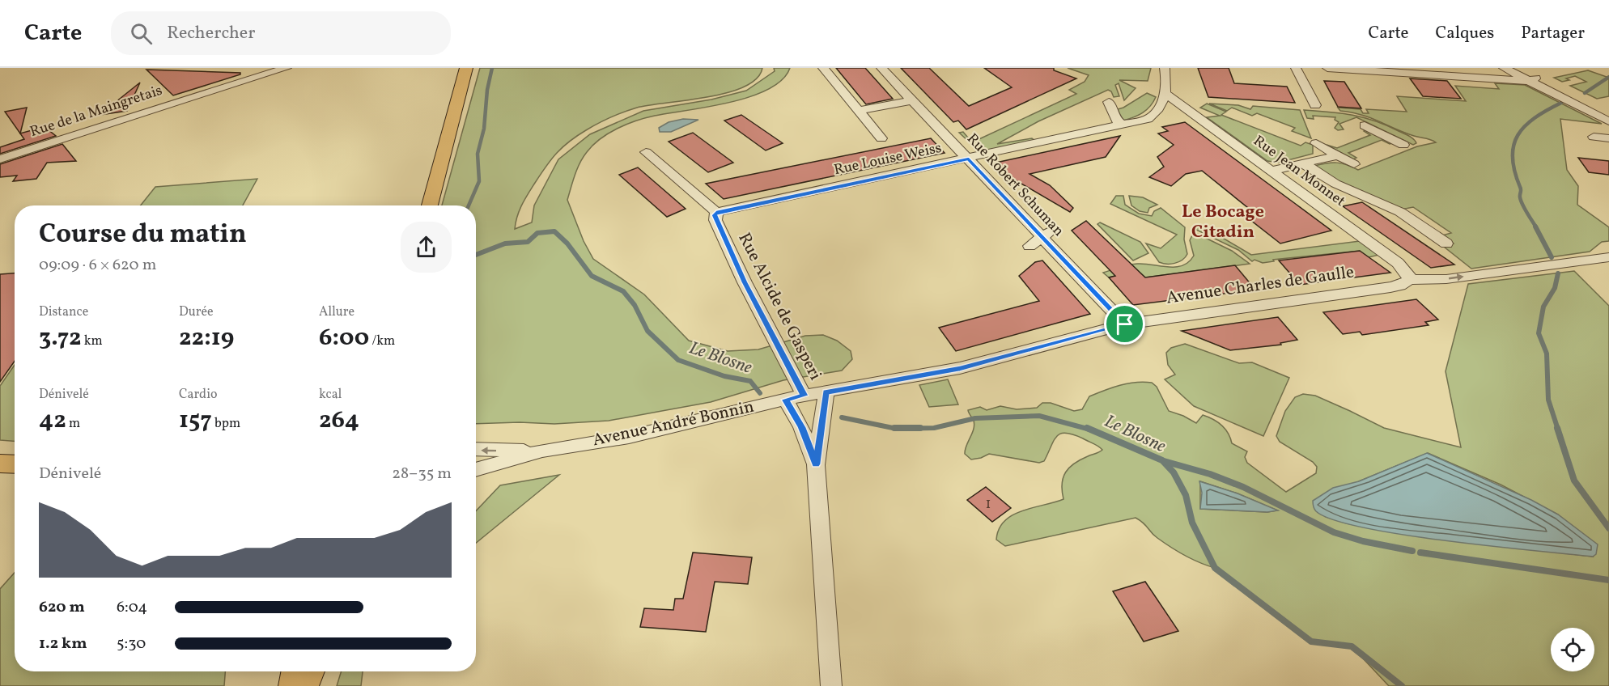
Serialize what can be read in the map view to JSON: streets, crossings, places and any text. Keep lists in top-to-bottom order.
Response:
{
  "streets": {
    "street": [
      "Rue de la Maingretais",
      "Rue Louise Weiss",
      "Rue Jean Monnet",
      "Rue Robert Schuman",
      "Avenue Charles de Gaulle",
      "Rue Alcide de Gasperi",
      "Avenue André Bonnin"
    ]
  },
  "crossings": [
    ["Rue Louise Weiss", "Rue Jean Monnet"],
    ["Rue Louise Weiss", "Rue Robert Schuman"],
    ["Rue Louise Weiss", "Rue Alcide de Gasperi"],
    ["Rue Jean Monnet", "Avenue Charles de Gaulle"],
    ["Rue Robert Schuman", "Avenue Charles de Gaulle"],
    ["Avenue Charles de Gaulle", "Rue Alcide de Gasperi"],
    ["Avenue Charles de Gaulle", "Avenue André Bonnin"],
    ["Rue Alcide de Gasperi", "Avenue André Bonnin"]
  ],
  "districts": ["Le Bocage Citadin"],
  "water": ["Le Blosne"],
  "house_numbers": ["1"],
  "page": {
    "header": "Carte",
    "search": "Rechercher",
    "nav": ["Carte", "Calques", "Partager"],
    "heading": ["Course du matin", "09:09 · 6 × 620 m"],
    "stats": [
      ["Distance", "3.72 km"],
      ["Durée", "22:19"],
      ["Allure", "6:00 /km"],
      ["Dénivelé", "42 m"],
      ["Cardio", "157 bpm"],
      ["kcal", "264"]
    ],
    "chart": ["Dénivelé", "28–35 m"],
    "list": [
      {
        "name": "620 m",
        "note": "6:04"
      },
      {
        "name": "1.2 km",
        "note": "5:30"
      }
    ]
  }
}
